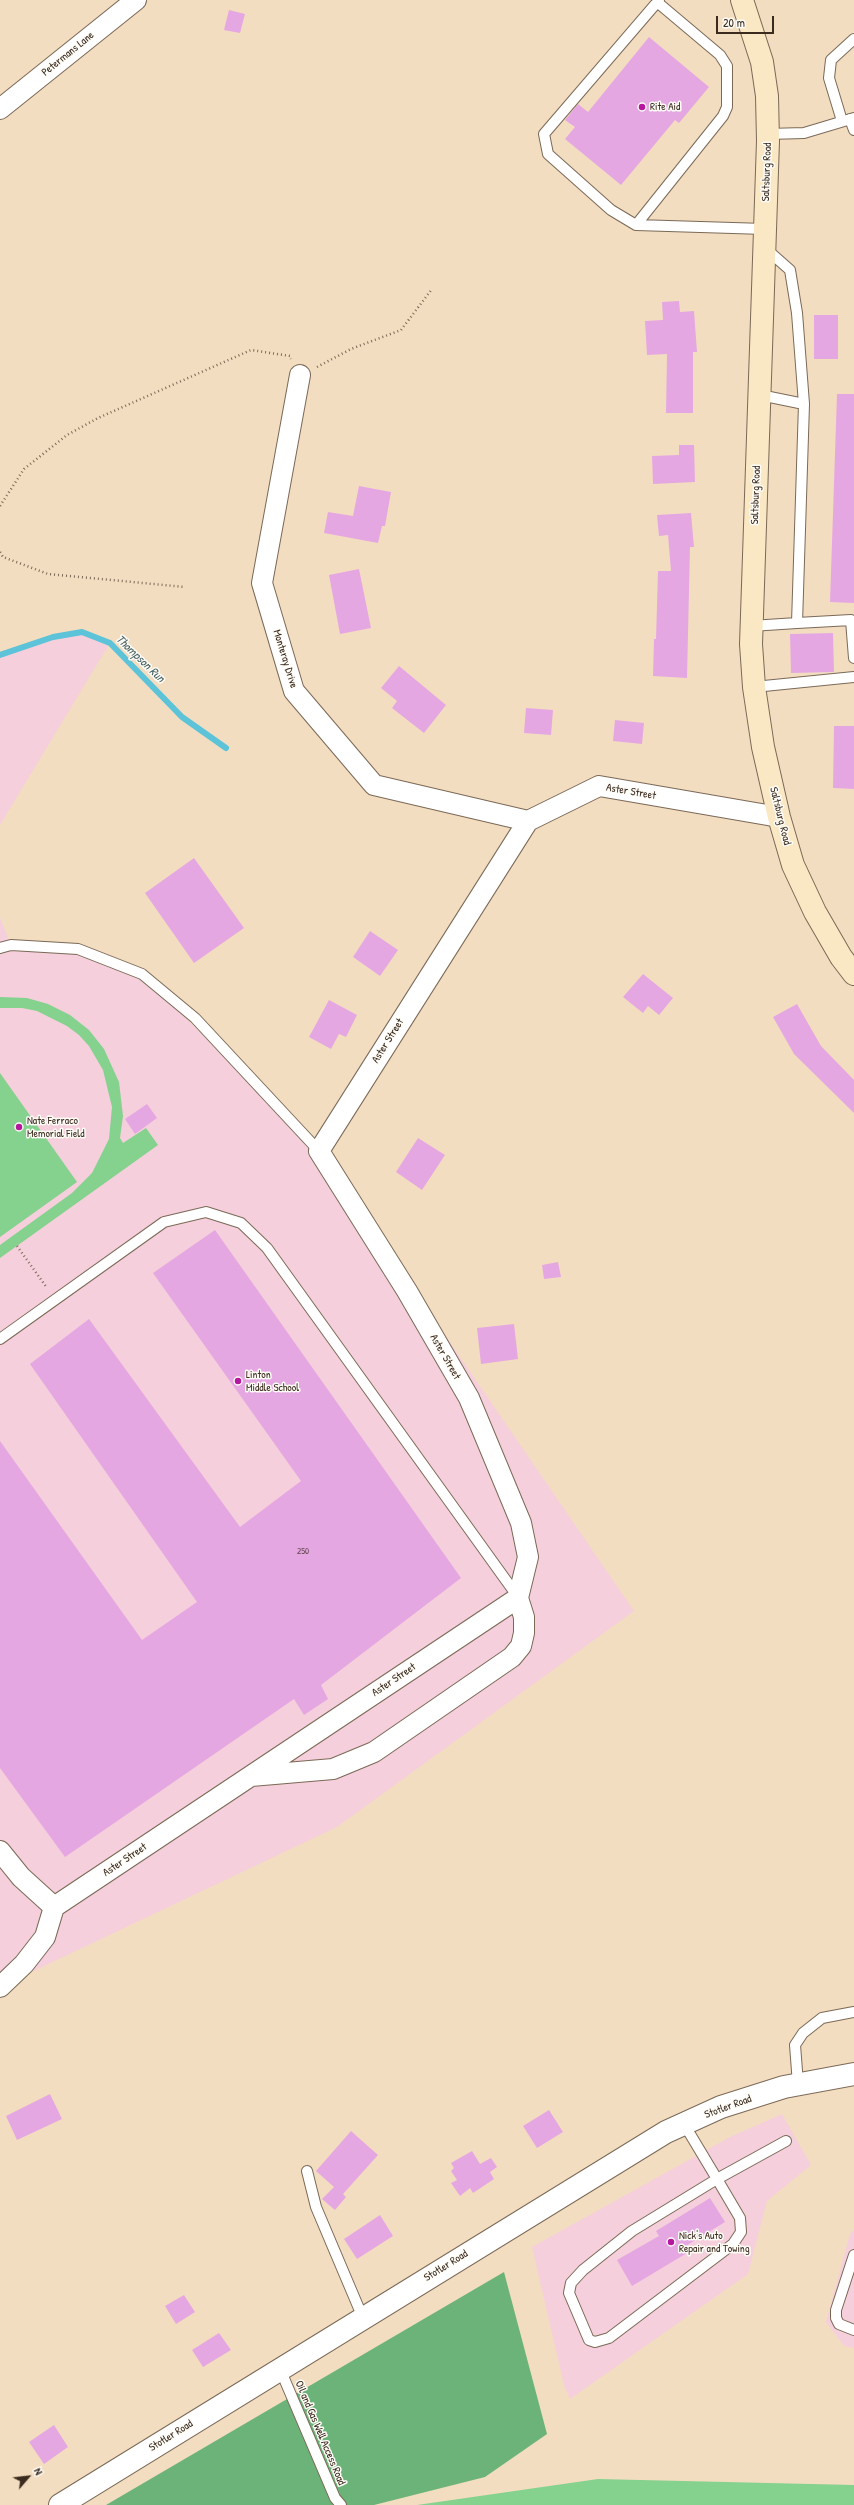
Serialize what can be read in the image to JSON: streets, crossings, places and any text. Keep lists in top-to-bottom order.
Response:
{
  "streets": {
    "main road": ["Saltsburg Road"],
    "street": [
      "Petermans Lane",
      "Monteray Drive",
      "Aster Street",
      "Stotler Road"
    ],
    "lane": ["Oil and Gas Well Access Road"]
  },
  "crossings": [
    ["Saltsburg Road", "Aster Street"],
    ["Monteray Drive", "Aster Street"],
    ["Stotler Road", "Oil and Gas Well Access Road"]
  ],
  "water": ["Thompson Run"],
  "places": [
    "Rite Aid",
    "Nate Ferraco Memorial Field",
    "Linton Middle School",
    "Nick's Auto Repair and Towing"
  ],
  "house_numbers": ["250"],
  "scale_bar": "20 m",
  "north": "top right"
}
